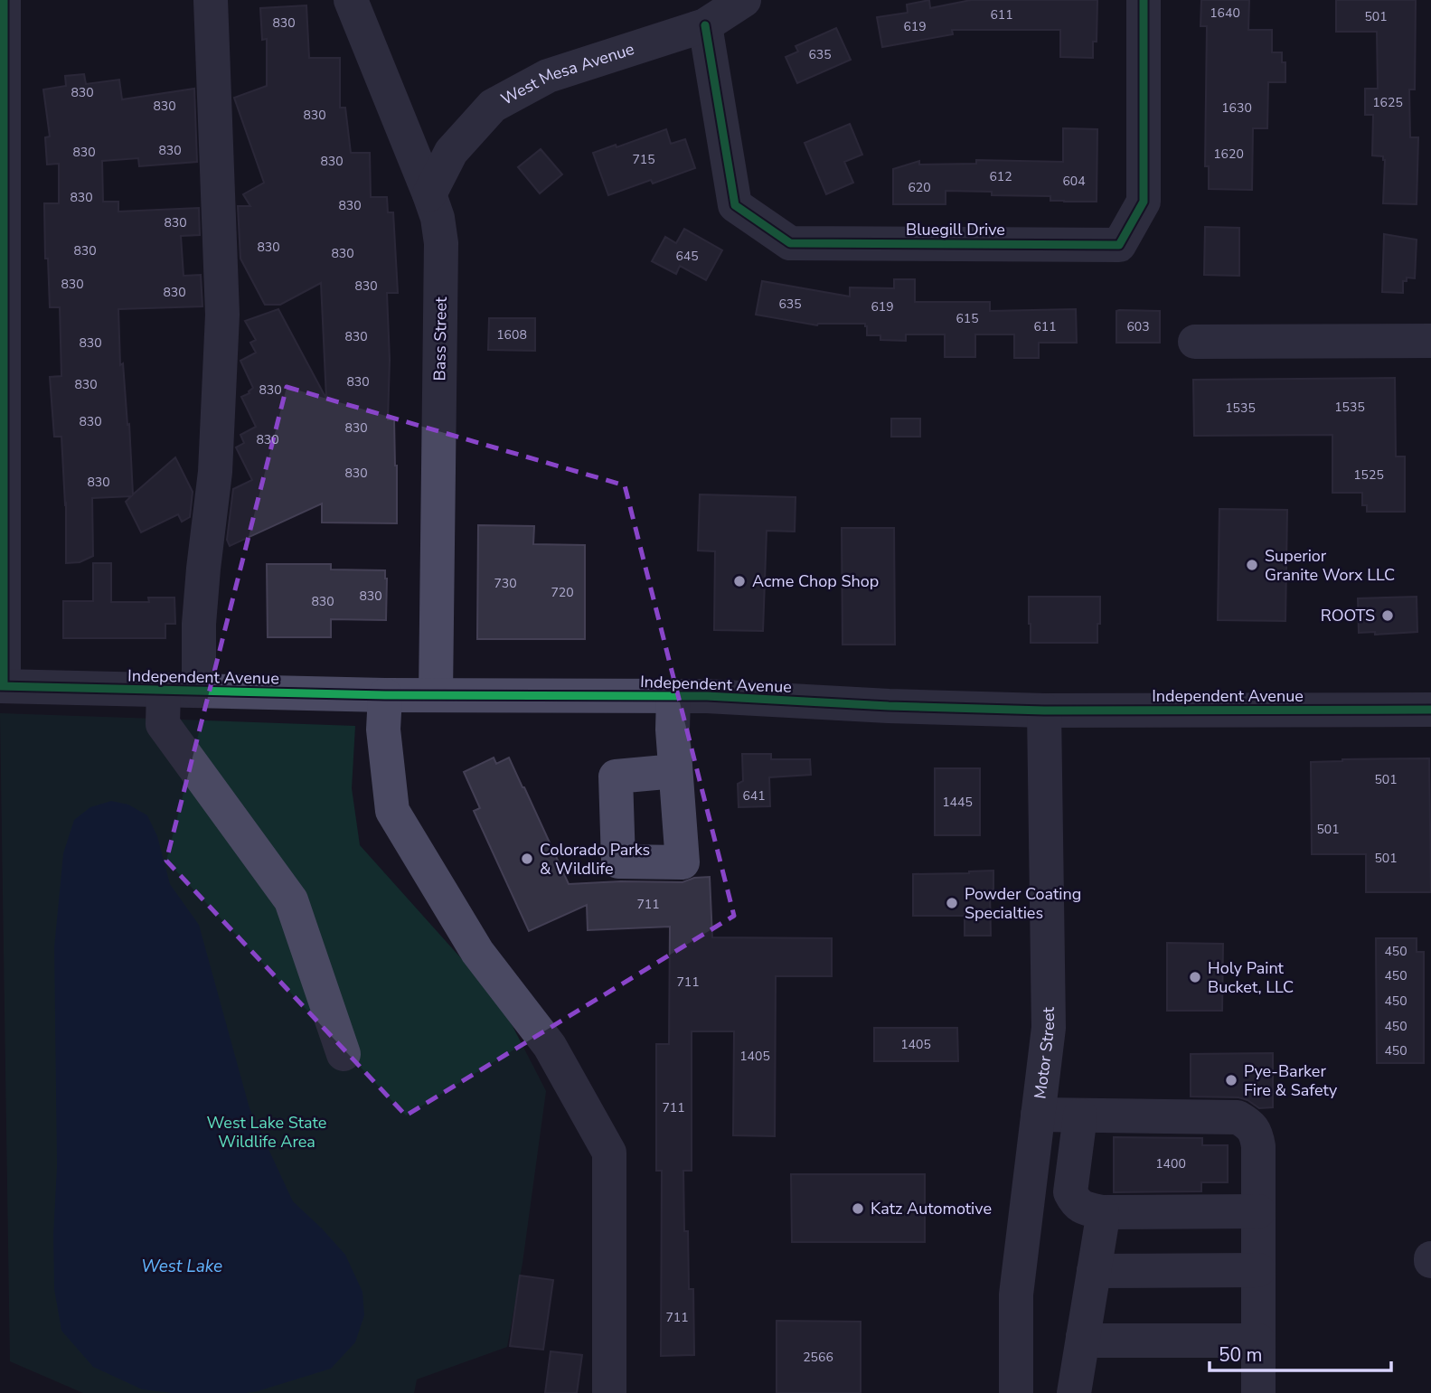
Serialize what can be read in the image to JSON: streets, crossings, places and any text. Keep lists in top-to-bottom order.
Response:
{
  "streets": {
    "street": [
      "West Mesa Avenue",
      "Bluegill Drive",
      "Bass Street",
      "Independent Avenue",
      "Motor Street"
    ]
  },
  "crossings": [
    ["West Mesa Avenue", "Bluegill Drive"],
    ["West Mesa Avenue", "Bass Street"],
    ["Bass Street", "Independent Avenue"],
    ["Independent Avenue", "Motor Street"]
  ],
  "water": ["West Lake"],
  "parks": ["West Lake State Wildlife Area"],
  "places": [
    "Superior Granite Worx LLC",
    "Acme Chop Shop",
    "ROOTS",
    "Colorado Parks & Wildlife",
    "Powder Coating Specialties",
    "Holy Paint Bucket, LLC",
    "Pye-Barker Fire & Safety",
    "Katz Automotive"
  ],
  "house_numbers": [
    "1640",
    "611",
    "501",
    "830",
    "619",
    "635",
    "830",
    "1625",
    "830",
    "1630",
    "830",
    "830",
    "830",
    "1620",
    "715",
    "830",
    "612",
    "604",
    "620",
    "830",
    "830",
    "830",
    "830",
    "830",
    "830",
    "645",
    "830",
    "830",
    "830",
    "635",
    "619",
    "615",
    "611",
    "603",
    "1608",
    "830",
    "830",
    "830",
    "830",
    "830",
    "1535",
    "1535",
    "830",
    "830",
    "830",
    "830",
    "1525",
    "830",
    "730",
    "720",
    "830",
    "830",
    "501",
    "641",
    "1445",
    "501",
    "501",
    "711",
    "450",
    "450",
    "711",
    "450",
    "450",
    "1405",
    "450",
    "1405",
    "711",
    "1400",
    "711",
    "2566"
  ],
  "scale_bar": "50 m"
}
